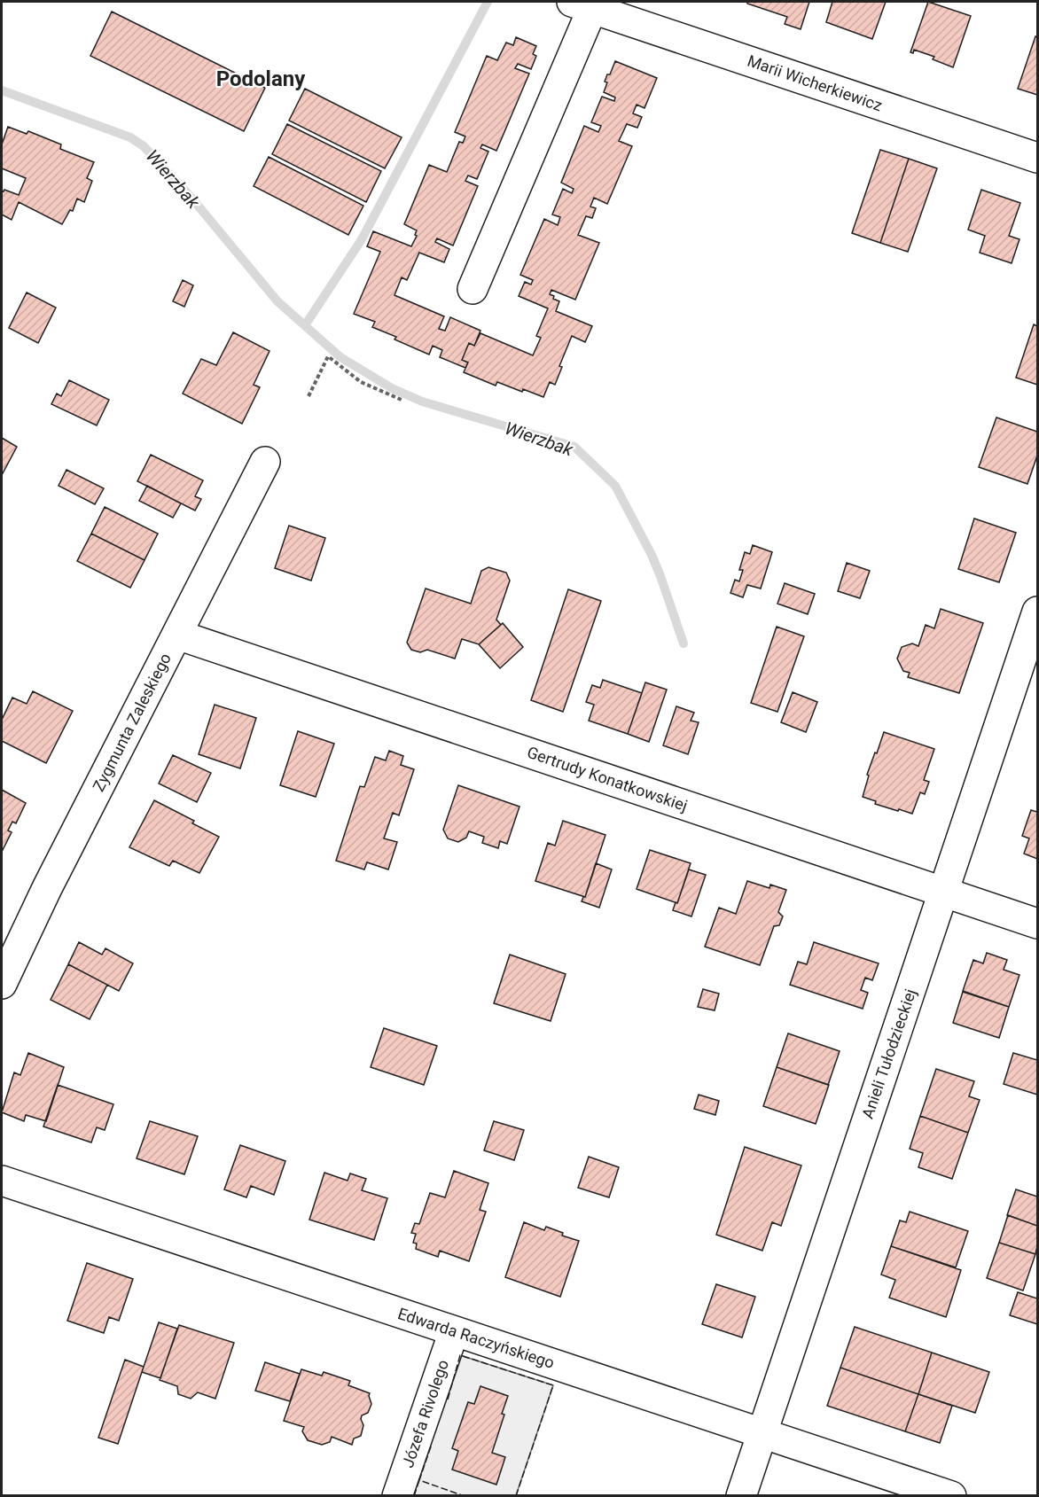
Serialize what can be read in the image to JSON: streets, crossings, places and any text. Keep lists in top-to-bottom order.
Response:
{
  "streets": {
    "street": [
      "Marii Wicherkiewicz",
      "Zygmunta Zaleskiego",
      "Gertrudy Konatkowskiej",
      "Anieli Tułodzieckiej",
      "Edwarda Raczyńskiego",
      "Józefa Rivolego"
    ]
  },
  "crossings": [
    ["Zygmunta Zaleskiego", "Gertrudy Konatkowskiej"],
    ["Gertrudy Konatkowskiej", "Anieli Tułodzieckiej"],
    ["Anieli Tułodzieckiej", "Edwarda Raczyńskiego"],
    ["Edwarda Raczyńskiego", "Józefa Rivolego"]
  ],
  "districts": ["Podolany"],
  "water": ["Wierzbak"]
}
